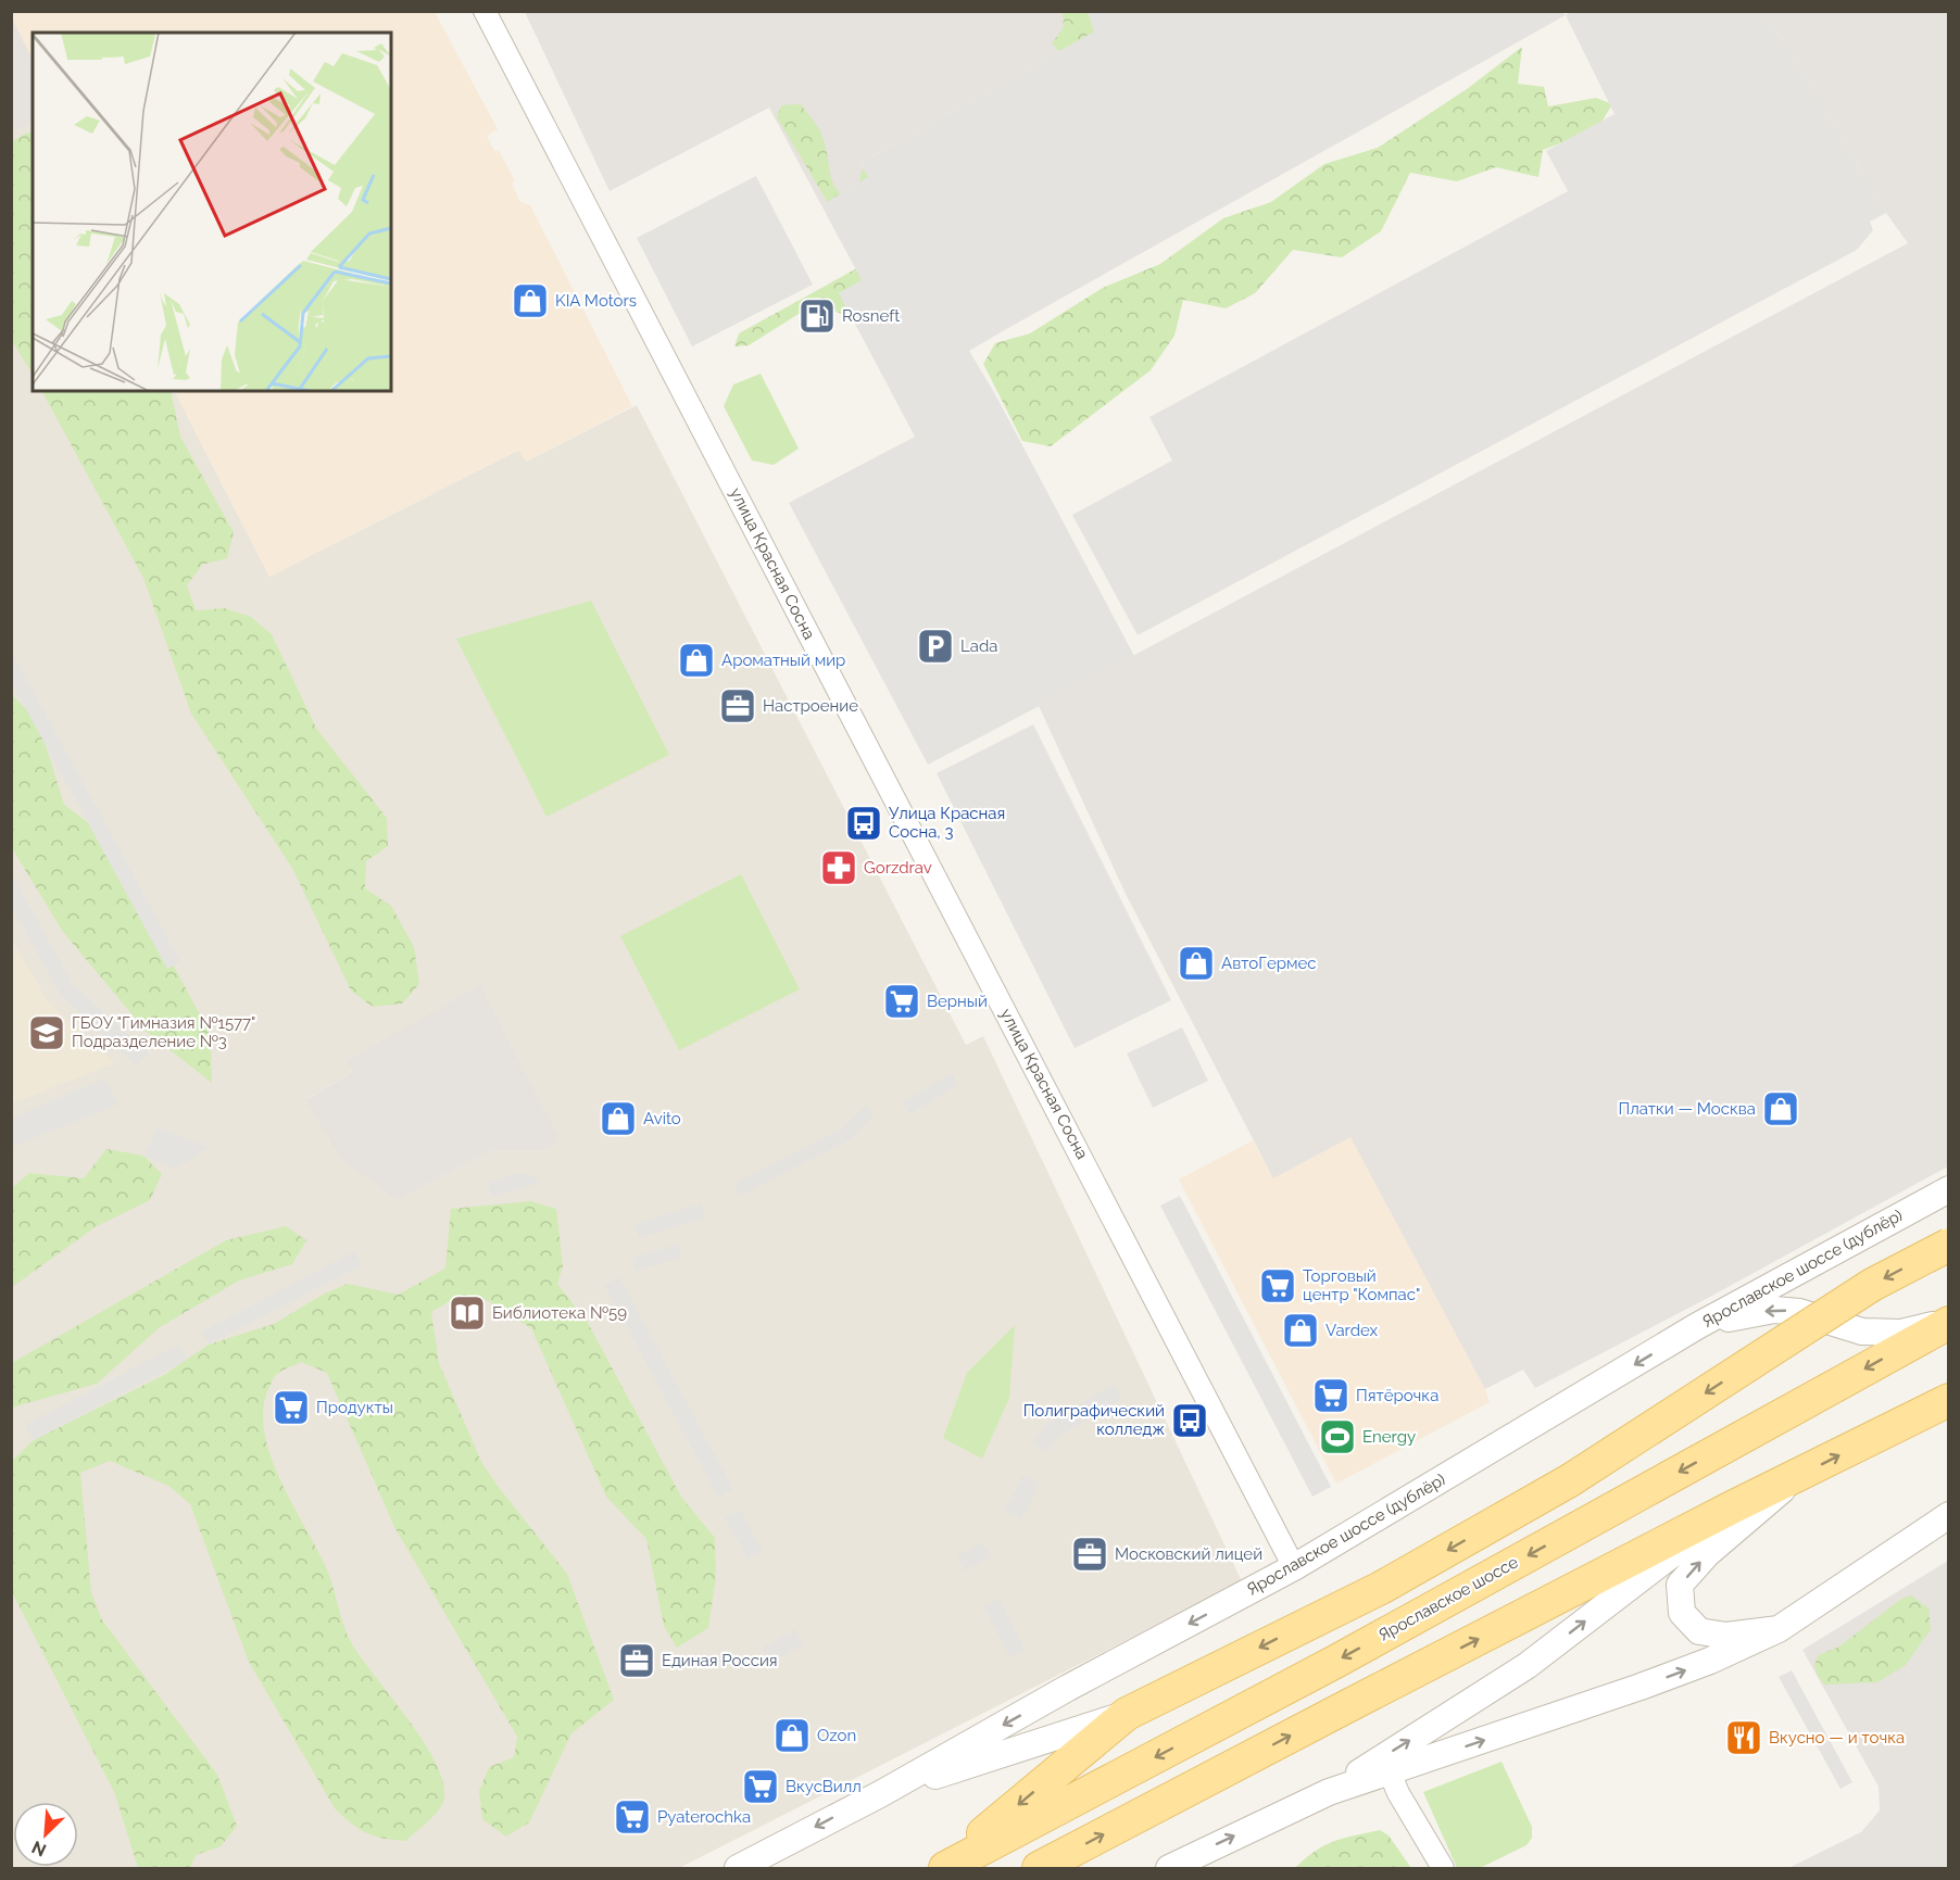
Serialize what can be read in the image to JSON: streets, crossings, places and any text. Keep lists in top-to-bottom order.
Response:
{
  "streets": {
    "main road": ["Ярославское шоссе"],
    "street": ["улица Красная Сосна", "Ярославское шоссе (дублёр)"]
  },
  "crossings": [
    ["улица Красная Сосна", "Ярославское шоссе (дублёр)"]
  ],
  "places": {
    "shop": [
      "KIA Motors",
      "Ароматный мир",
      "АвтоГермес",
      "Платки — Москва",
      "Avito",
      "Vardex",
      "Ozon"
    ],
    "fuel station": ["Rosneft"],
    "parking": ["Lada"],
    "office": ["Настроение", "Московский лицей", "Единая Россия"],
    "bus stop": ["Улица Красная Сосна, 3", "Полиграфический колледж"],
    "pharmacy": ["Gorzdrav"],
    "supermarket": [
      "Верный",
      "Торговый центр \"Компас\"",
      "Пятёрочка",
      "Продукты",
      "ВкусВилл",
      "Pyaterochka"
    ],
    "school or university": ["ГБОУ \"Гимназия №1577\" Подразделение №3"],
    "library": ["Библиотека №59"],
    "sports": ["Energy"],
    "restaurant": ["Вкусно — и точка"]
  },
  "north": "bottom left"
}
